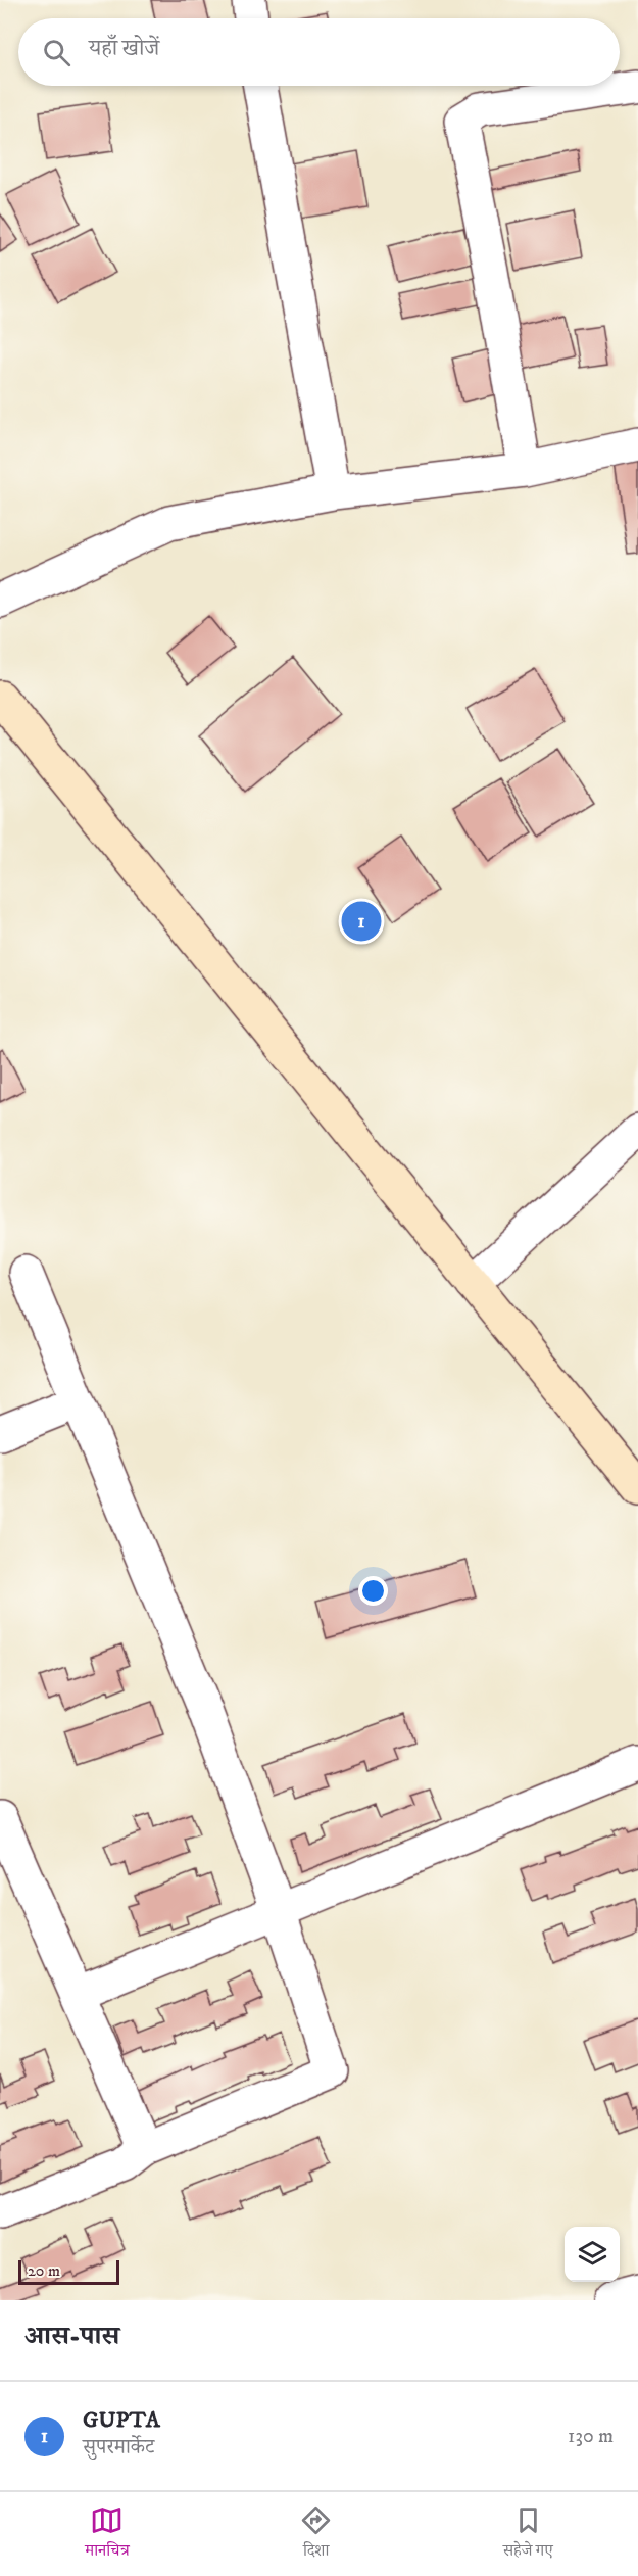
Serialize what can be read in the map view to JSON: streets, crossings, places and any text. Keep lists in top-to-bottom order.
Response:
{
  "scale_bar": "20 m",
  "page": {
    "search": "यहाँ खोजें",
    "pins": "1",
    "scale": "20 m",
    "heading": "आस-पास",
    "list": [
      {
        "mark": "1",
        "name": "GUPTA",
        "note": "सुपरमार्केट",
        "value": "130 m"
      }
    ],
    "nav": ["मानचित्र", "दिशा", "सहेजे गए"]
  }
}
